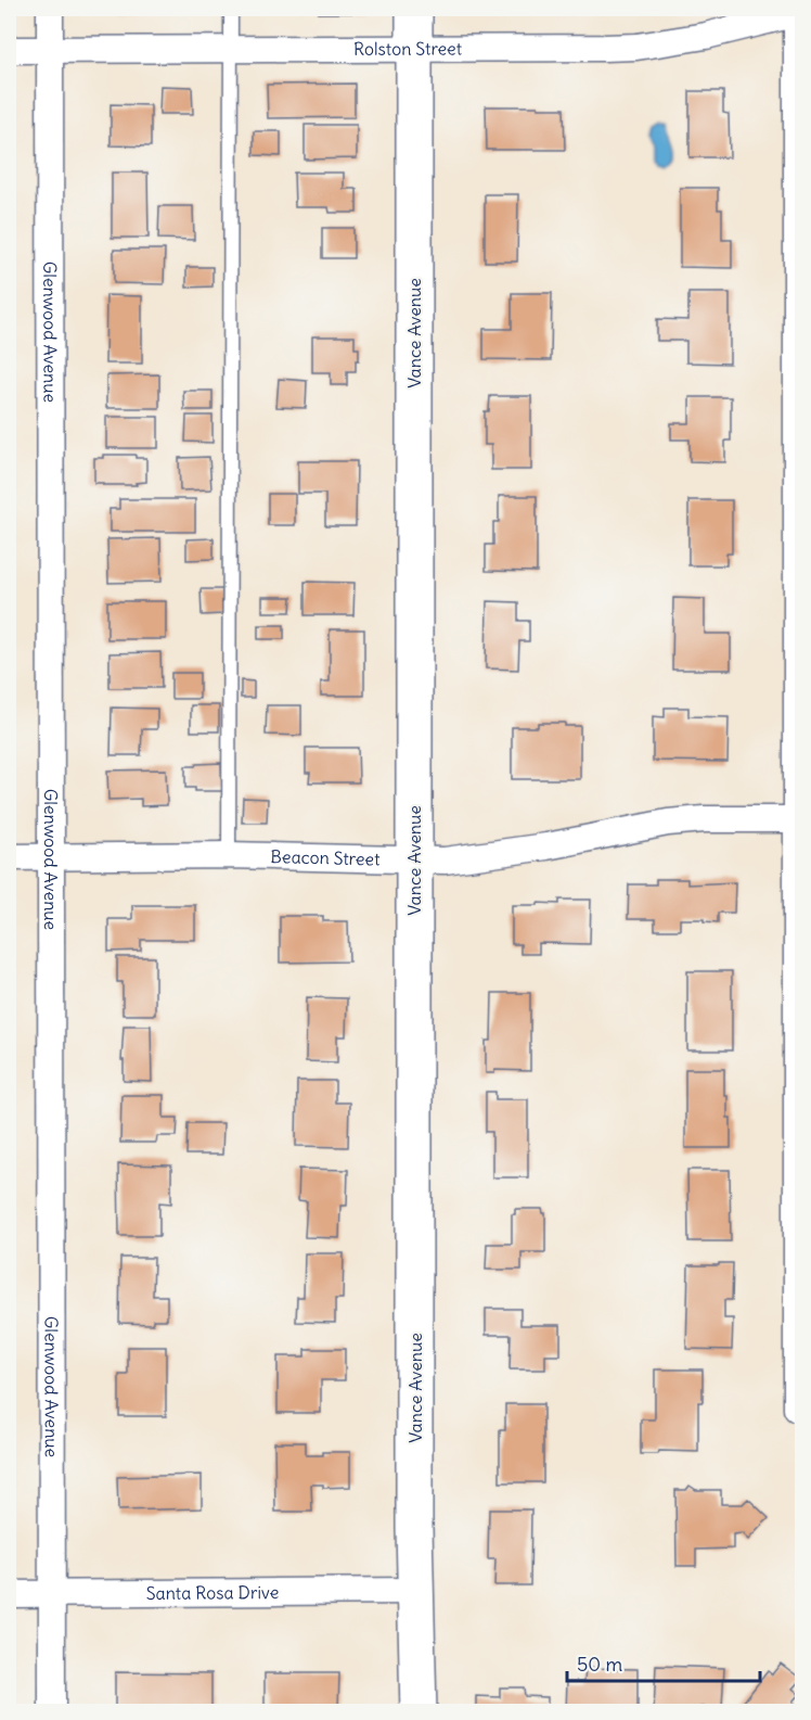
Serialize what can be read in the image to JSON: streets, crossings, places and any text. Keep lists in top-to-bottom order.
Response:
{
  "streets": {
    "street": [
      "Rolston Street",
      "Glenwood Avenue",
      "Vance Avenue",
      "Beacon Street",
      "Santa Rosa Drive"
    ]
  },
  "crossings": [
    ["Rolston Street", "Glenwood Avenue"],
    ["Rolston Street", "Vance Avenue"],
    ["Glenwood Avenue", "Beacon Street"],
    ["Glenwood Avenue", "Santa Rosa Drive"],
    ["Vance Avenue", "Beacon Street"],
    ["Vance Avenue", "Santa Rosa Drive"]
  ],
  "scale_bar": "50 m"
}
